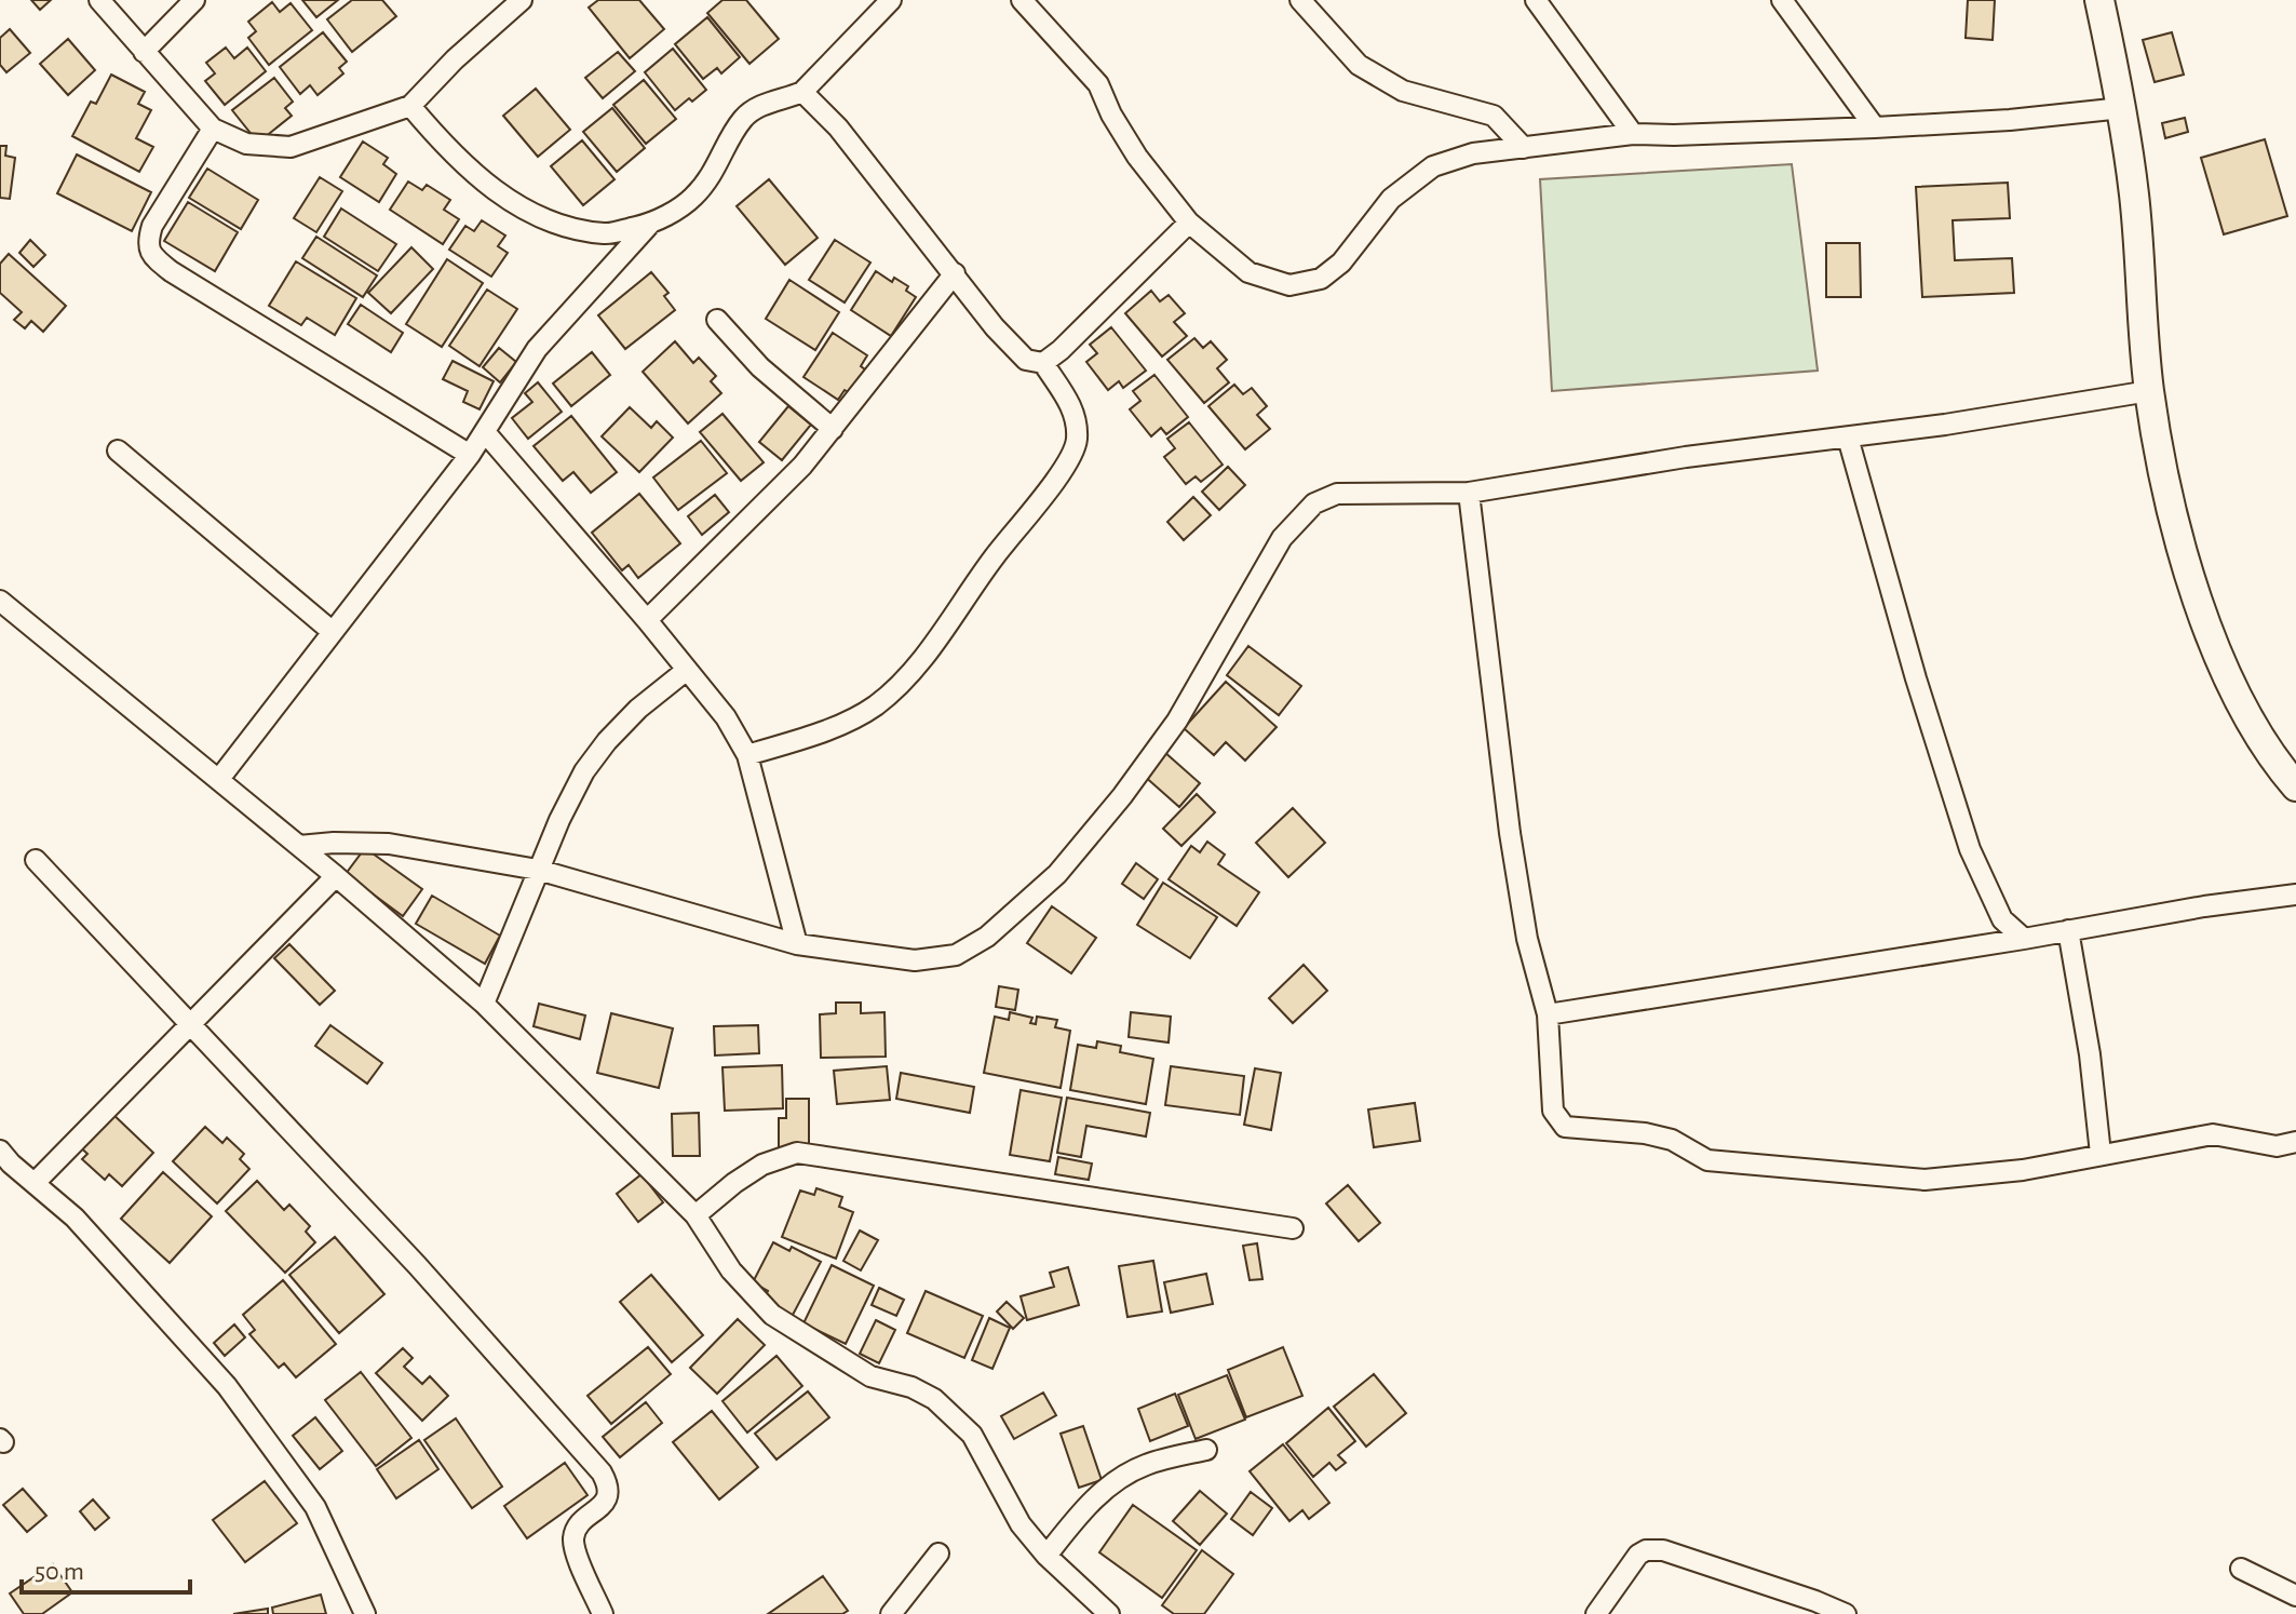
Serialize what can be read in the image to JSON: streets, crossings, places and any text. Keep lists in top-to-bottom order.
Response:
{
  "scale_bar": "50 m"
}
